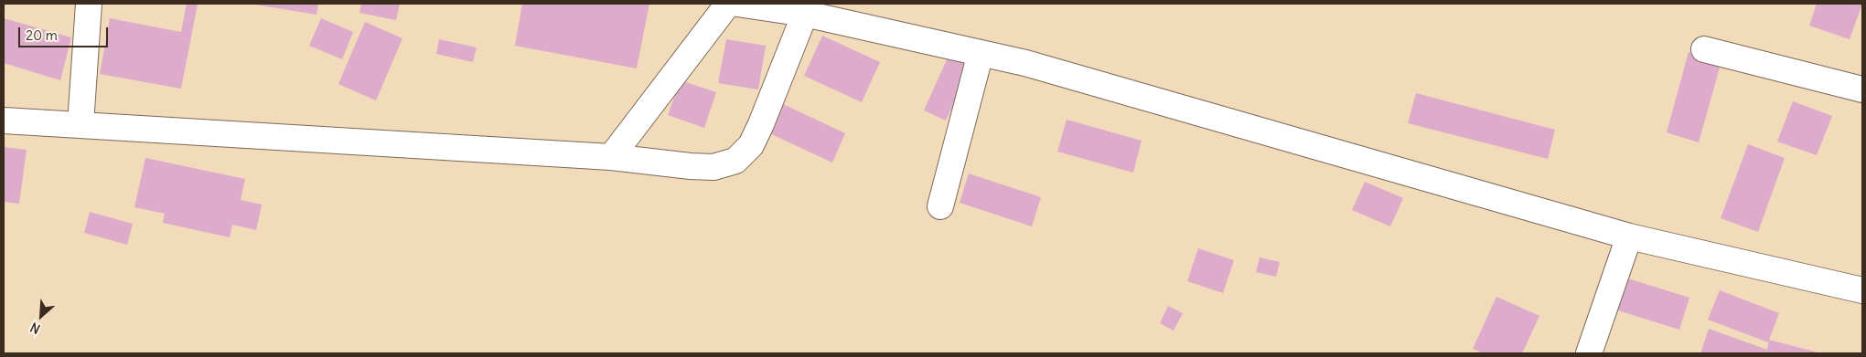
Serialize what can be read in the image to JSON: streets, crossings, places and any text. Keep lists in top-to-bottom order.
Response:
{
  "scale_bar": "20 m",
  "north": "bottom left"
}
